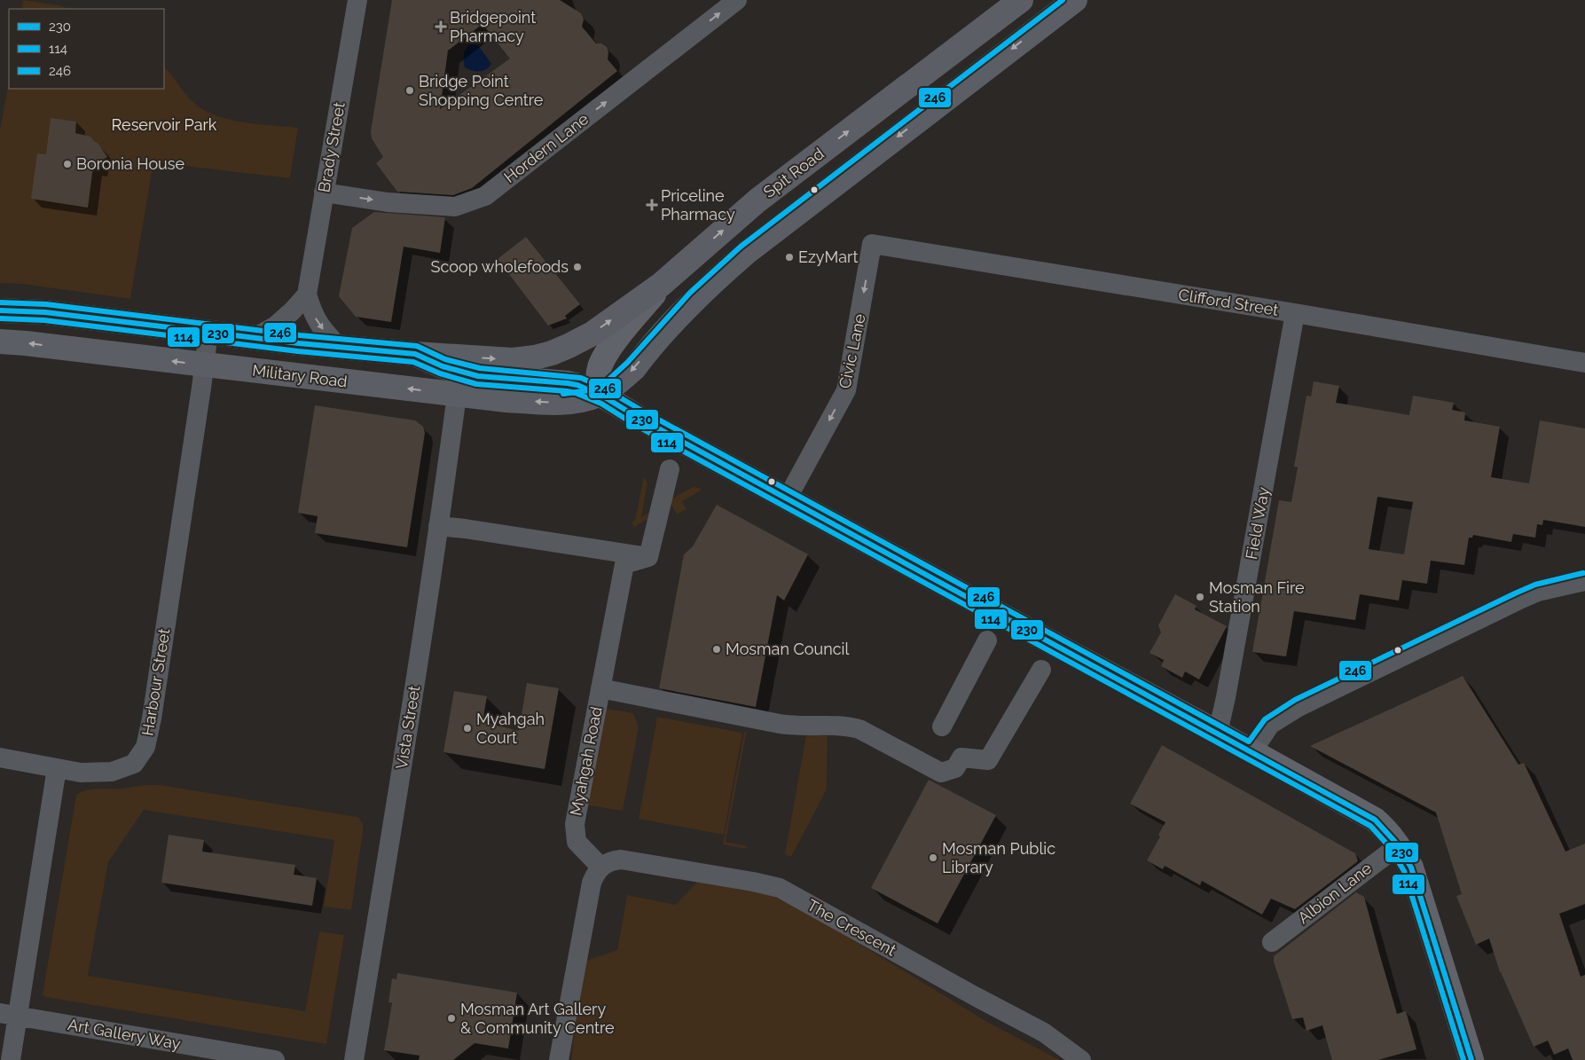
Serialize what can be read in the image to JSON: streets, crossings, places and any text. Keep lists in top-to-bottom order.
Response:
{
  "streets": {
    "highway": ["Spit Road", "Military Road"],
    "street": [
      "Brady Street",
      "Hordern Lane",
      "Clifford Street",
      "Civic Lane",
      "Field Way",
      "Harbour Street",
      "Vista Street",
      "Myahgah Road",
      "Albion Lane",
      "The Crescent",
      "Art Gallery Way"
    ]
  },
  "crossings": [
    ["Brady Street", "Hordern Lane"],
    ["Brady Street", "Military Road"],
    ["Spit Road", "Military Road"],
    ["Clifford Street", "Civic Lane"],
    ["Clifford Street", "Field Way"],
    ["Civic Lane", "Military Road"],
    ["Military Road", "Field Way"],
    ["Military Road", "Harbour Street"],
    ["Military Road", "Vista Street"],
    ["Military Road", "Albion Lane"],
    ["Myahgah Road", "The Crescent"]
  ],
  "one_way": ["Hordern Lane", "Civic Lane"],
  "parks": ["Reservoir Park"],
  "places": {
    "health": ["Bridgepoint Pharmacy", "Priceline Pharmacy"],
    "other": [
      "Bridge Point Shopping Centre",
      "Boronia House",
      "EzyMart",
      "Scoop wholefoods",
      "Mosman Fire Station",
      "Mosman Council",
      "Myahgah Court",
      "Mosman Public Library",
      "Mosman Art Gallery & Community Centre"
    ]
  },
  "lines": ["transit line 246", "transit line 230", "transit line 114"],
  "legend": ["230", "114", "246"]
}
